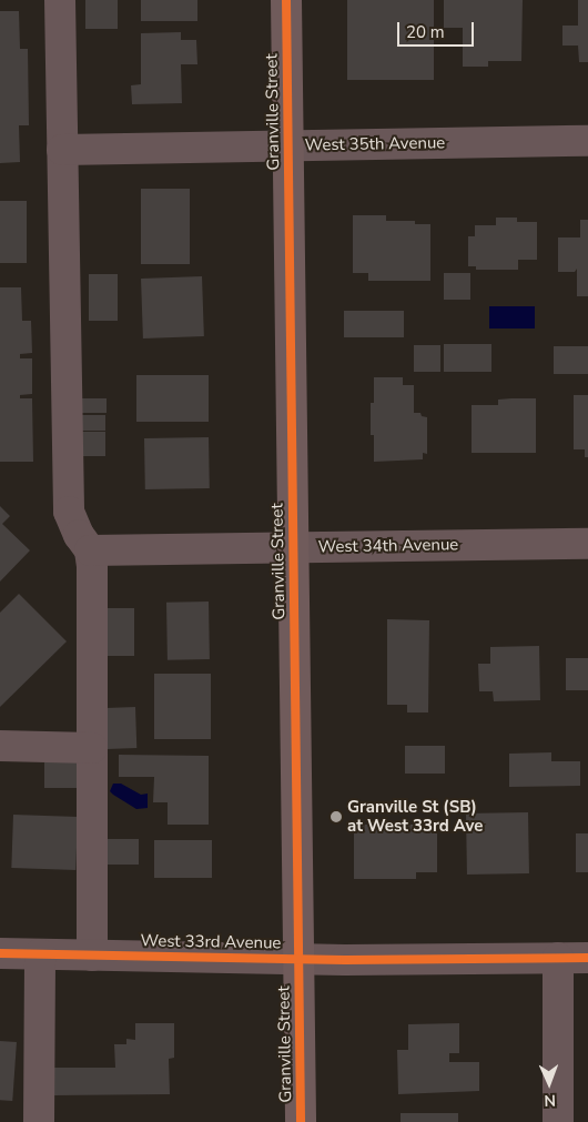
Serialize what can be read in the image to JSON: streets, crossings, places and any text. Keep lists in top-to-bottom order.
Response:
{
  "streets": {
    "highway": ["Granville Street"],
    "street": ["West 35th Avenue", "West 34th Avenue", "West 33rd Avenue"]
  },
  "crossings": [
    ["Granville Street", "West 35th Avenue"],
    ["Granville Street", "West 34th Avenue"],
    ["Granville Street", "West 33rd Avenue"]
  ],
  "places": ["Granville St (SB) at West 33rd Ave"],
  "scale_bar": "20 m",
  "north": "bottom"
}
